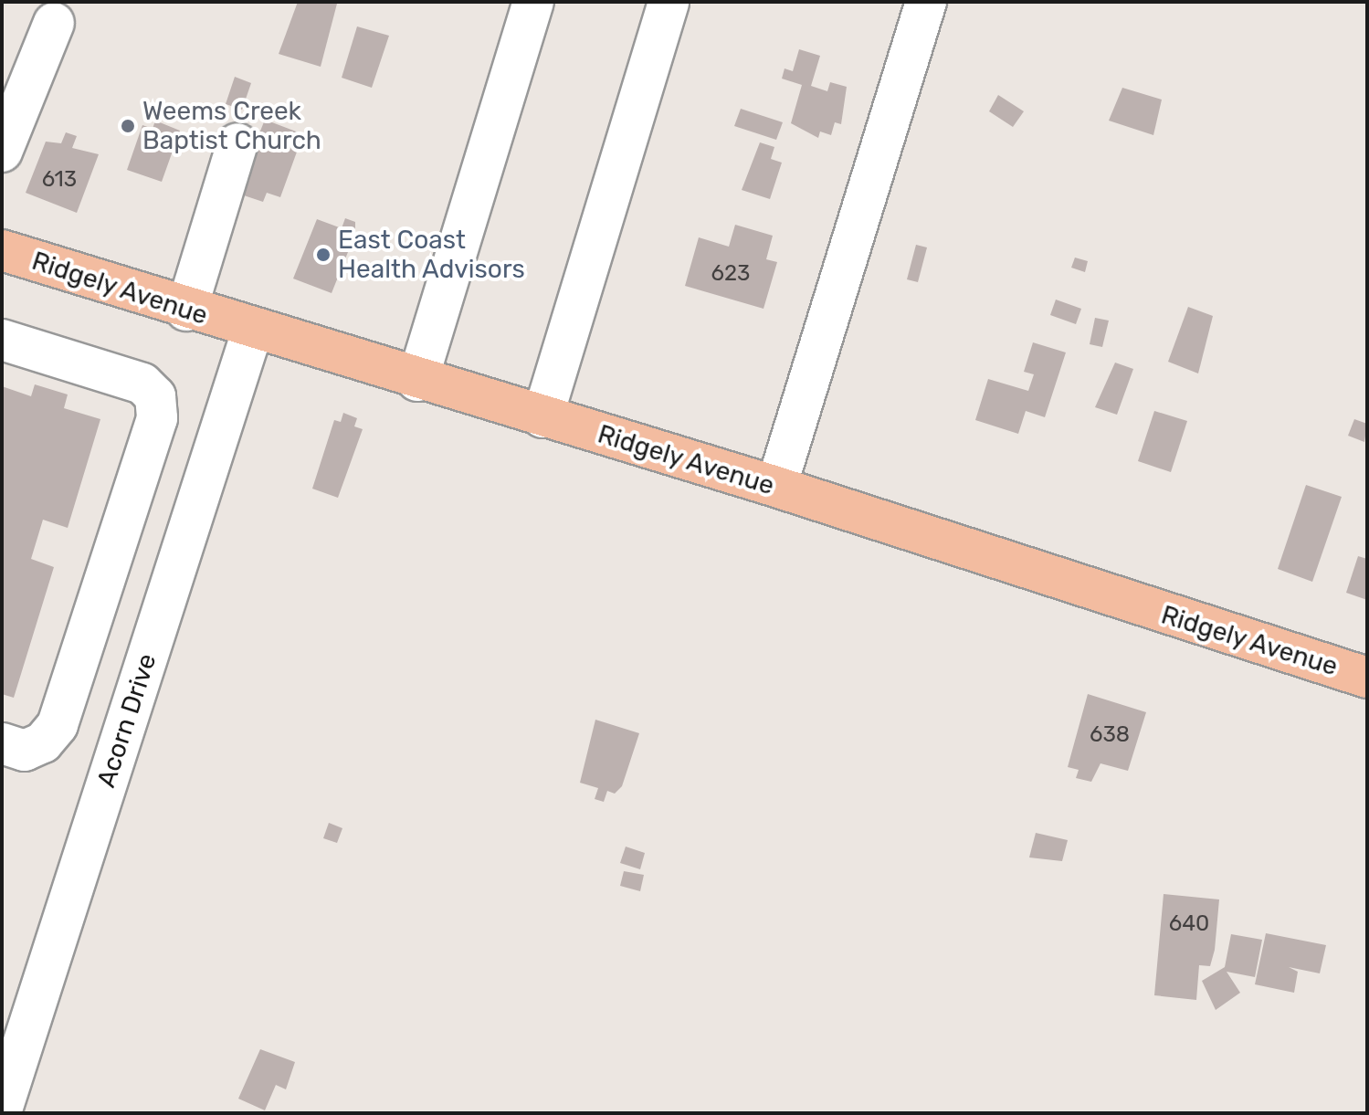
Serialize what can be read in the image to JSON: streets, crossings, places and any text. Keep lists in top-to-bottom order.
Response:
{
  "streets": {
    "main road": ["Ridgely Avenue"],
    "street": ["Acorn Drive"]
  },
  "crossings": [
    ["Ridgely Avenue", "Acorn Drive"]
  ],
  "places": ["Weems Creek Baptist Church", "East Coast Health Advisors"],
  "house_numbers": [
    "613",
    "623",
    "638",
    "640"
  ]
}
